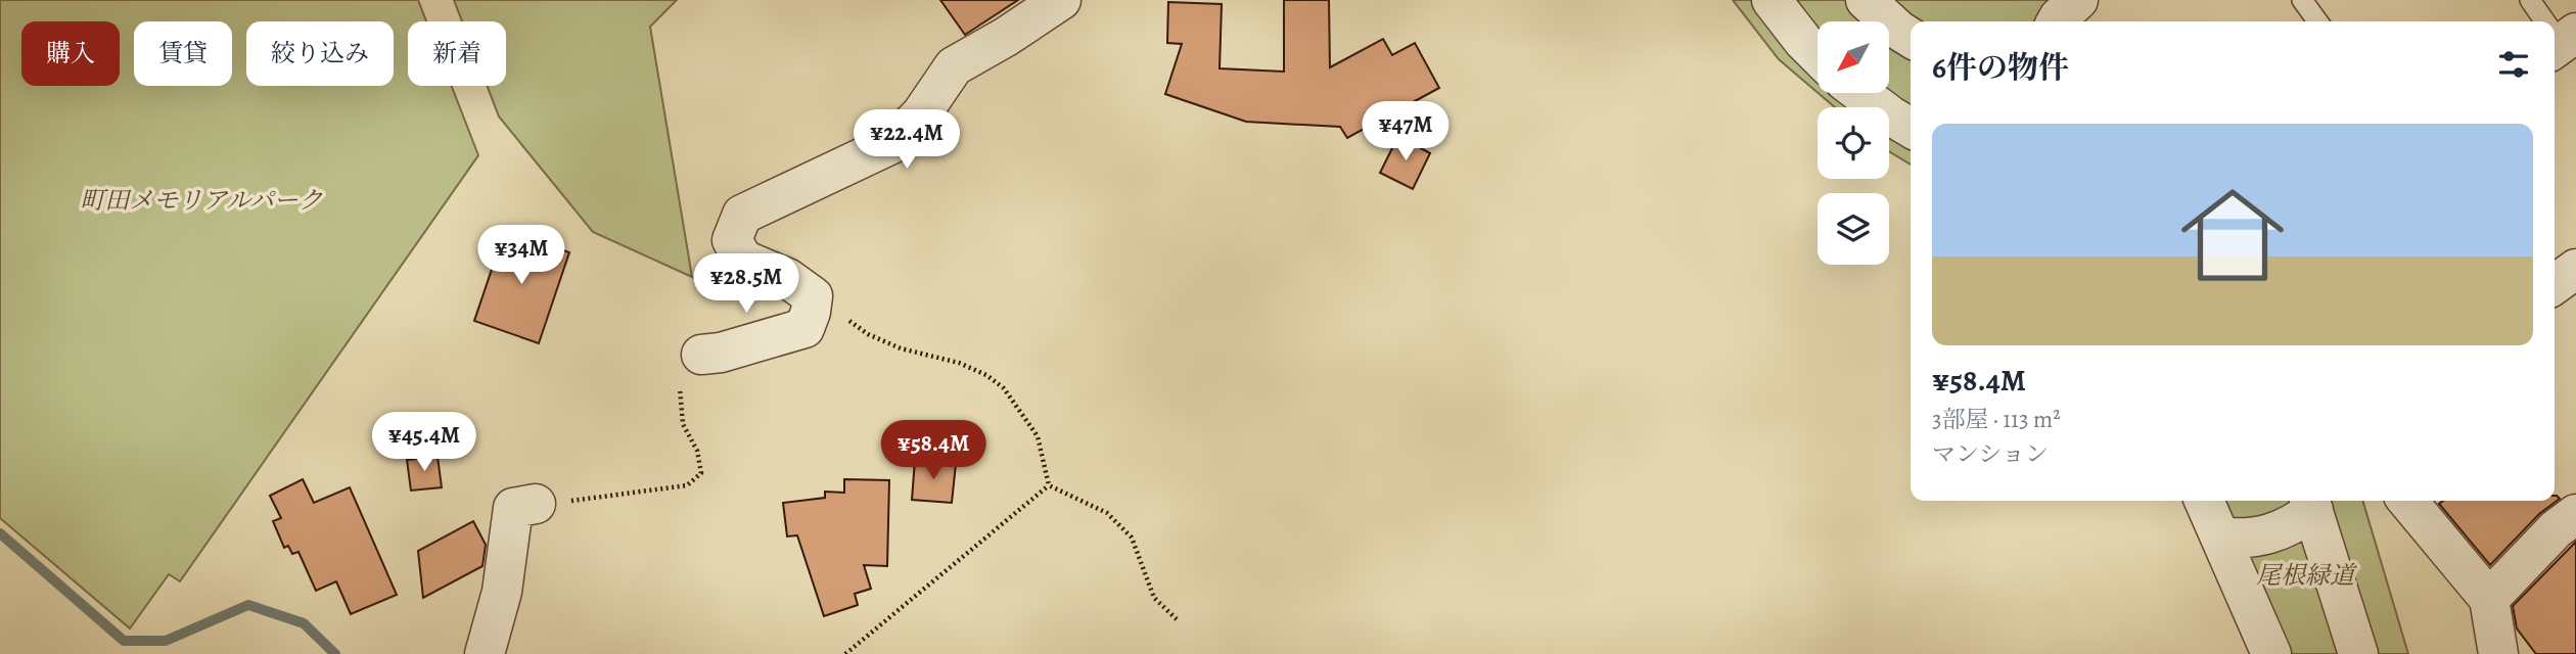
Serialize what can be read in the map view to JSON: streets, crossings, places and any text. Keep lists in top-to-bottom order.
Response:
{
  "parks": ["町田メモリアルパーク", "尾根緑道"],
  "north": "bottom left",
  "page": {
    "chip": [
      "購入",
      "賃貸",
      "絞り込み",
      "新着"
    ],
    "heading": "6件の物件",
    "price": [
      "¥47M",
      "¥22.4M",
      "¥34M",
      "¥28.5M",
      "¥45.4M",
      "¥58.4M"
    ],
    "list": [
      {
        "name": "¥58.4M",
        "note": "3部屋 · 113 m² · マンション"
      }
    ]
  }
}
